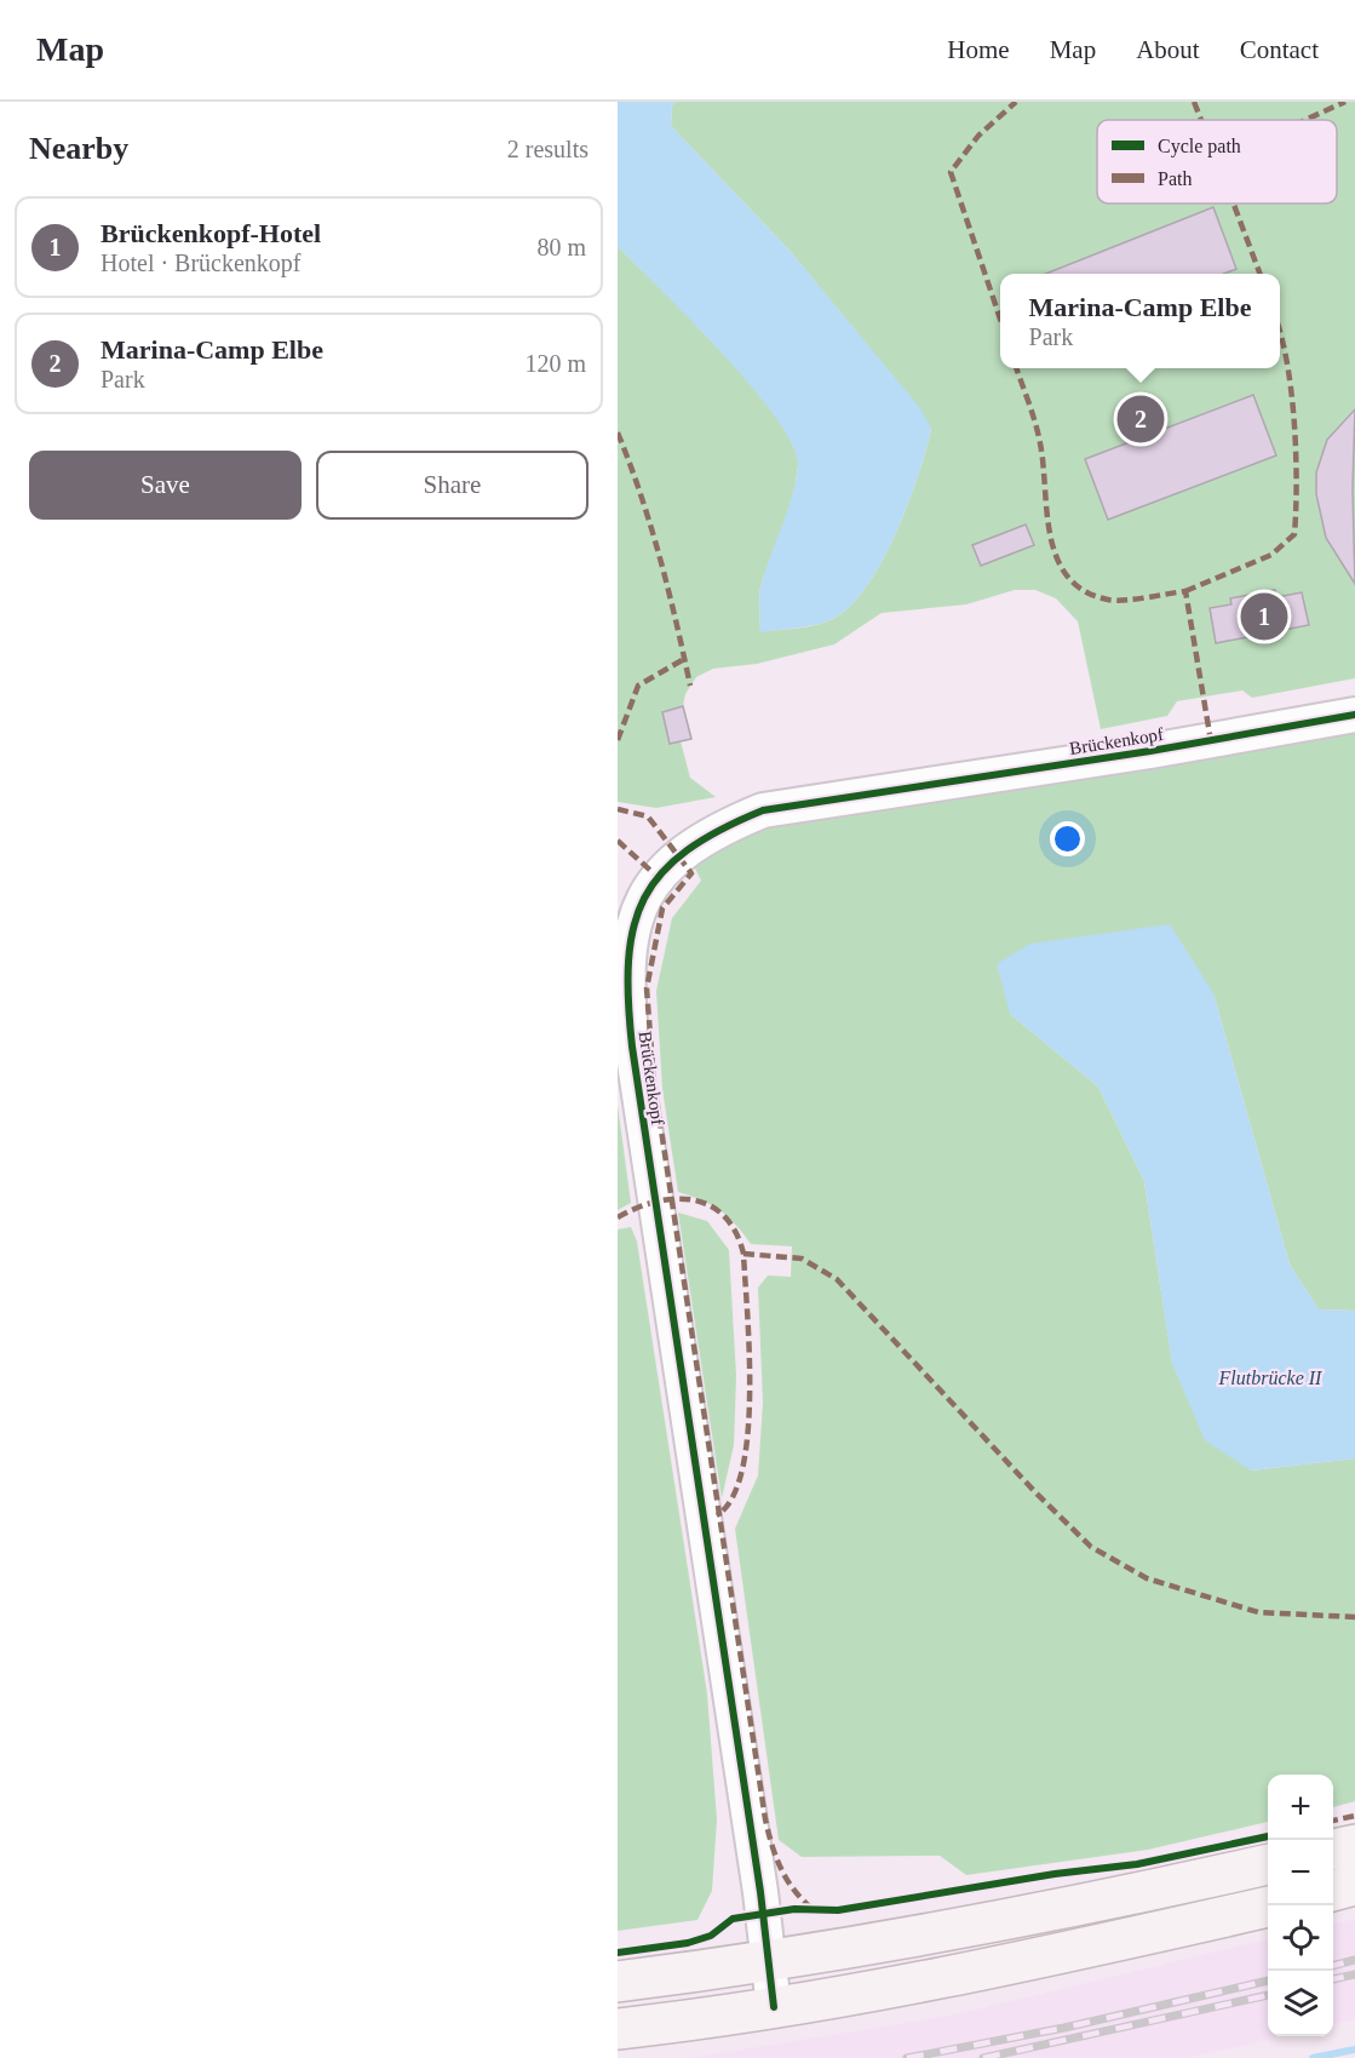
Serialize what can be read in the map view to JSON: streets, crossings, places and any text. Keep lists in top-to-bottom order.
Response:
{
  "streets": {
    "street": ["Brückenkopf"]
  },
  "water": ["Flutbrücke II"],
  "legend": ["Cycle path", "Path"],
  "page": {
    "header": "Map",
    "nav": [
      "Home",
      "Map",
      "About",
      "Contact"
    ],
    "heading": ["Nearby", "2 results"],
    "list": [
      {
        "mark": "1",
        "name": "Brückenkopf-Hotel",
        "note": "Hotel · Brückenkopf",
        "value": "80 m"
      },
      {
        "mark": "2",
        "name": "Marina-Camp Elbe",
        "note": "Park",
        "value": "120 m"
      }
    ],
    "popup": ["Marina-Camp Elbe", "Park"],
    "pins": ["2", "1"],
    "buttons": ["Save", "Share"],
    "map_buttons": ["+", "−"]
  }
}
